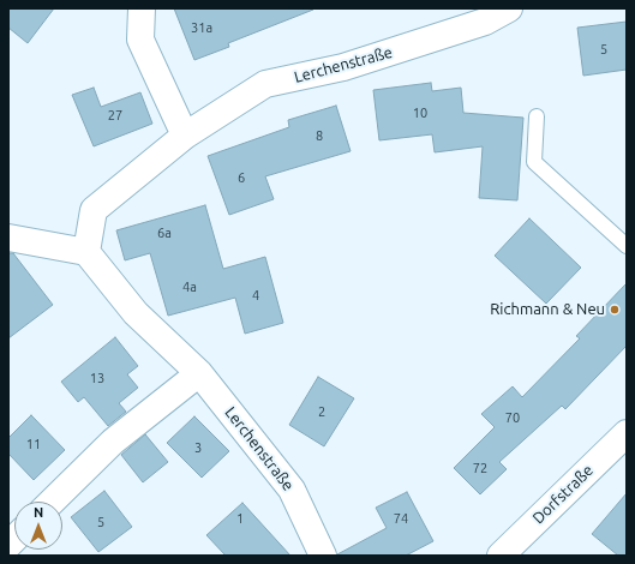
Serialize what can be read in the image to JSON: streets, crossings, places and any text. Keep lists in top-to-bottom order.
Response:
{
  "streets": {
    "street": ["Lerchenstraße", "Dorfstraße"]
  },
  "places": ["Richmann & Neu"],
  "house_numbers": [
    "31a",
    "5",
    "10",
    "27",
    "8",
    "6",
    "6a",
    "4a",
    "4",
    "13",
    "2",
    "70",
    "11",
    "3",
    "72",
    "1",
    "74",
    "5"
  ],
  "north": "top"
}
